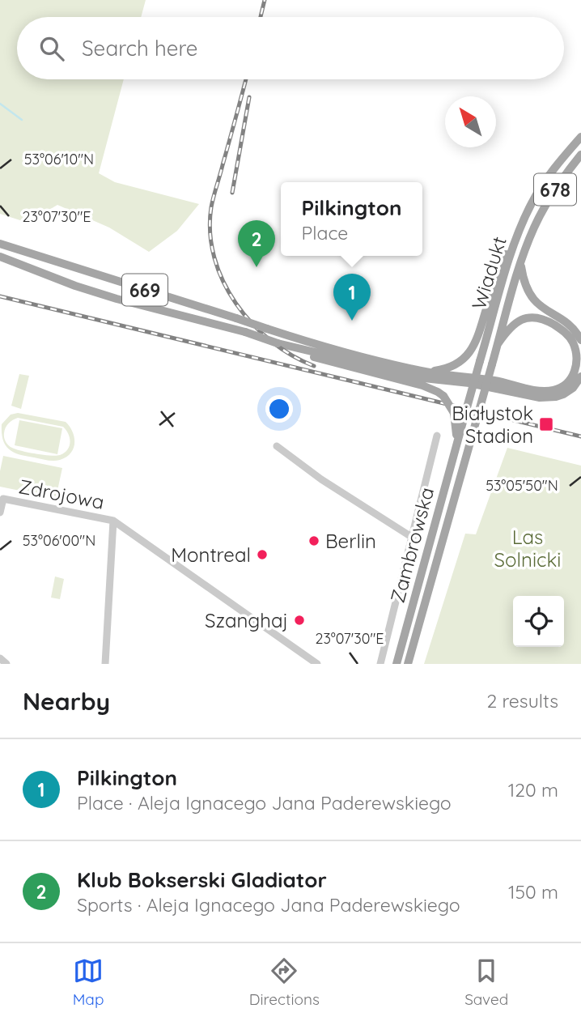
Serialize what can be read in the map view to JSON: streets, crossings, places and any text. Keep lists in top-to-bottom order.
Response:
{
  "streets": {
    "main road": [
      "678",
      "Wiadukt",
      "669",
      "Zambrowska"
    ],
    "street": ["Zdrojowa"]
  },
  "crossings": [
    ["Wiadukt", "Zambrowska"]
  ],
  "parks": ["Las Solnicki"],
  "places": {
    "transit": ["Białystok Stadion"],
    "other": ["Berlin", "Montreal", "Szanghaj"]
  },
  "north": "top left",
  "page": {
    "search": "Search here",
    "popup": ["Pilkington", "Place"],
    "pins": ["2", "1"],
    "heading": ["Nearby", "2 results"],
    "list": [
      {
        "mark": "1",
        "name": "Pilkington",
        "note": "Place · Aleja Ignacego Jana Paderewskiego",
        "value": "120 m"
      },
      {
        "mark": "2",
        "name": "Klub Bokserski Gladiator",
        "note": "Sports · Aleja Ignacego Jana Paderewskiego",
        "value": "150 m"
      }
    ],
    "nav": ["Map", "Directions", "Saved"]
  },
  "coordinates": [
    "53°06'10\"N",
    "23°07'30\"E",
    "53°05'50\"N",
    "53°06'00\"N"
  ]
}
